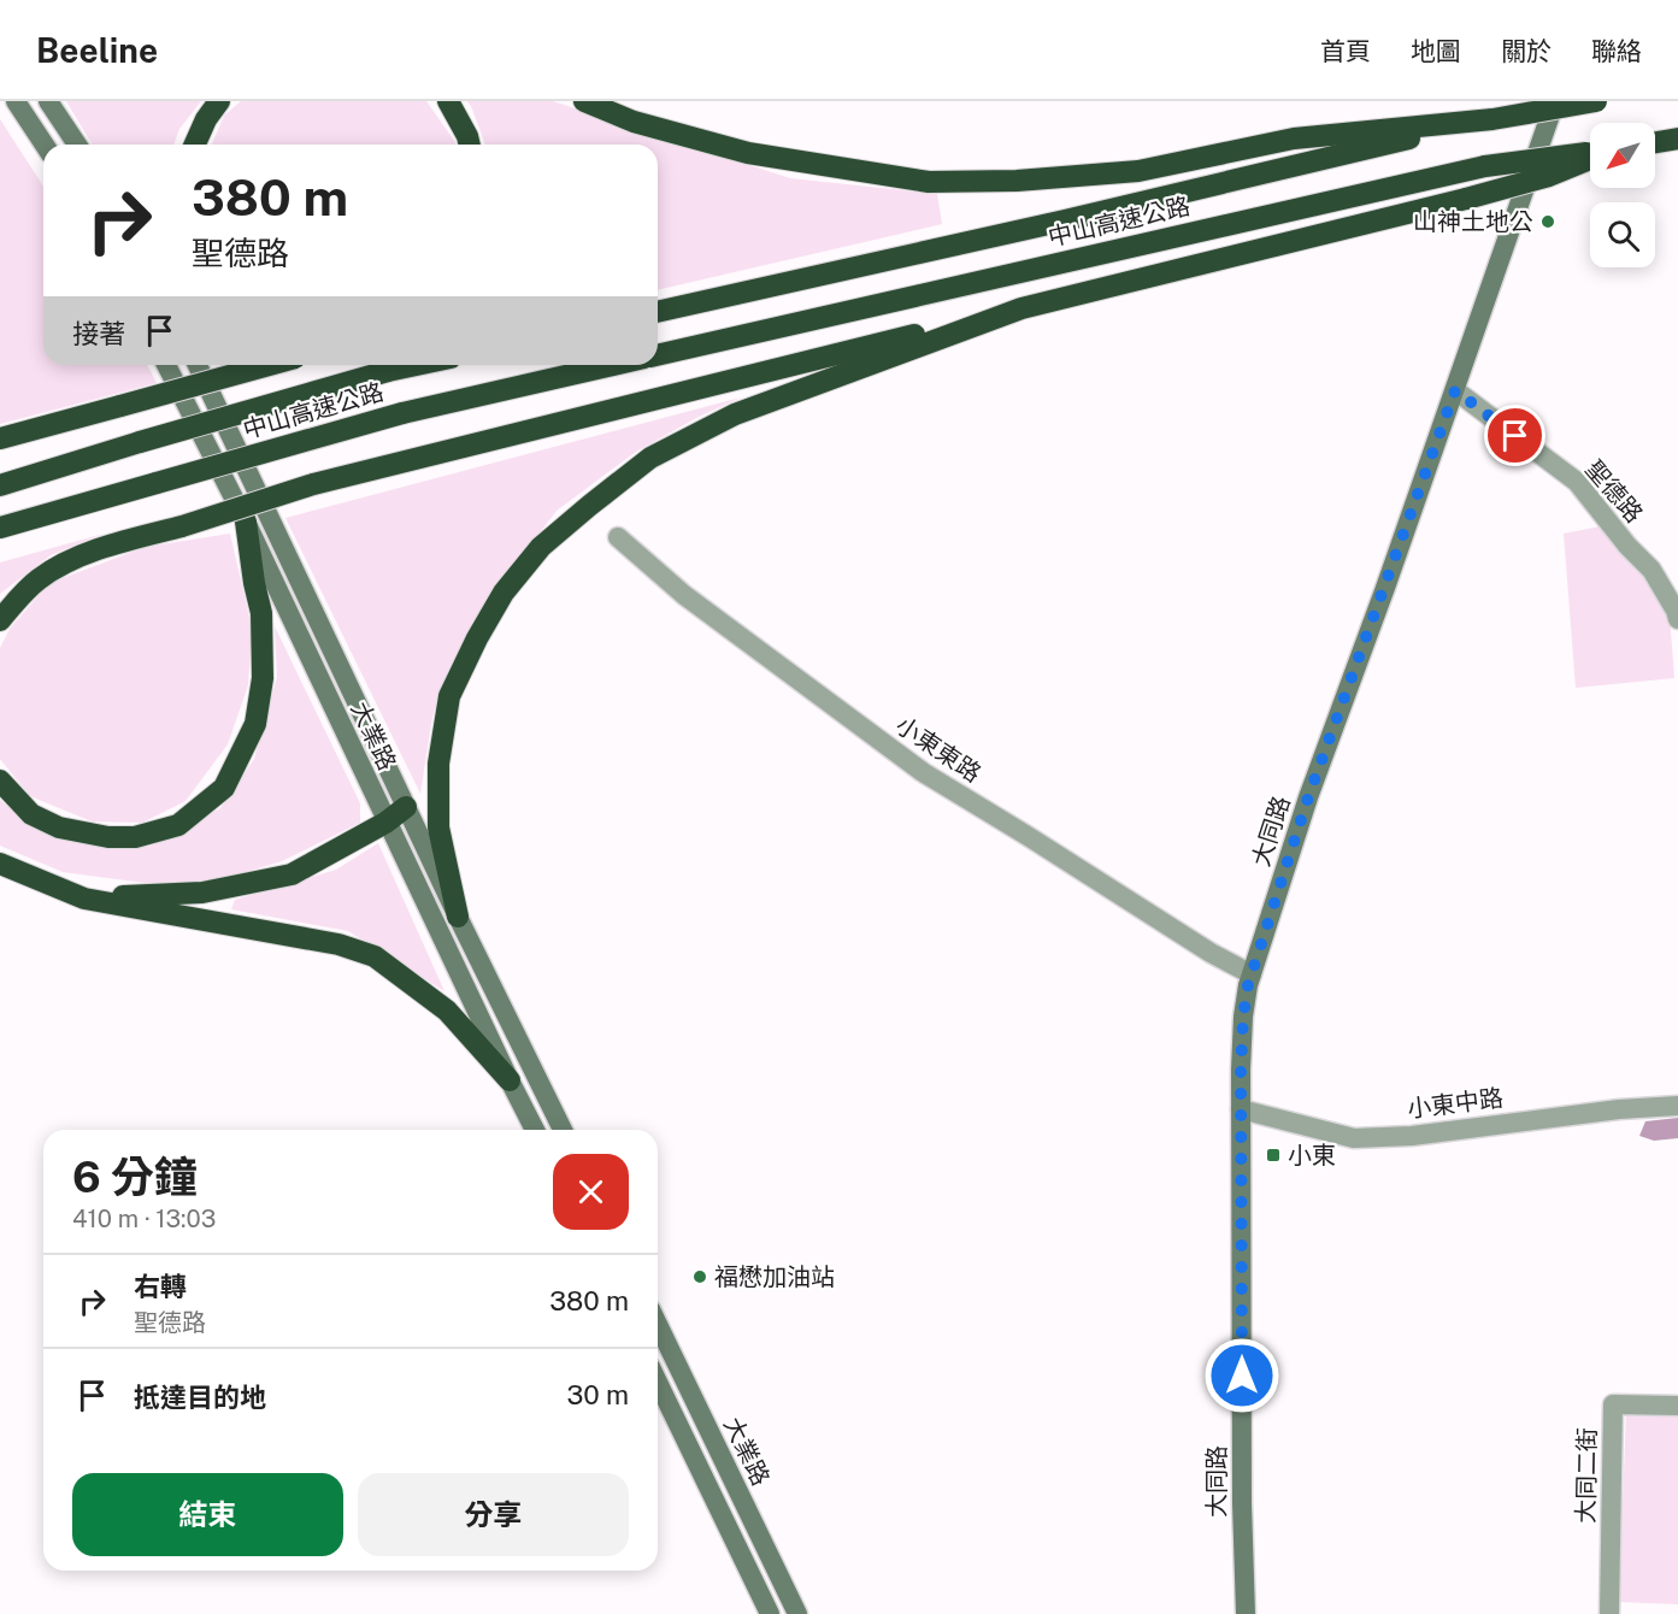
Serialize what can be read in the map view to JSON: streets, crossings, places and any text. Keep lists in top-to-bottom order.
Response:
{
  "streets": {
    "highway": ["中山高速公路"],
    "main road": ["大業路", "大同路"],
    "street": [
      "聖德路",
      "小東東路",
      "小東中路",
      "大同二街"
    ]
  },
  "crossings": [
    ["聖德路", "大同路"],
    ["小東東路", "大同路"],
    ["大同路", "小東中路"]
  ],
  "places": {
    "other": ["山神土地公", "福懋加油站"],
    "transit": ["小東"]
  },
  "north": "bottom left",
  "page": {
    "header": "Beeline",
    "nav": [
      "首頁",
      "地圖",
      "關於",
      "聯絡"
    ],
    "turn": ["380 m", "聖德路"],
    "then": "接著",
    "heading": ["6 分鐘", "410 m · 13:03"],
    "list": [
      {
        "name": "右轉",
        "note": "聖德路",
        "value": "380 m"
      },
      {
        "name": "抵達目的地",
        "value": "30 m"
      }
    ],
    "buttons": ["結束", "分享"]
  }
}
